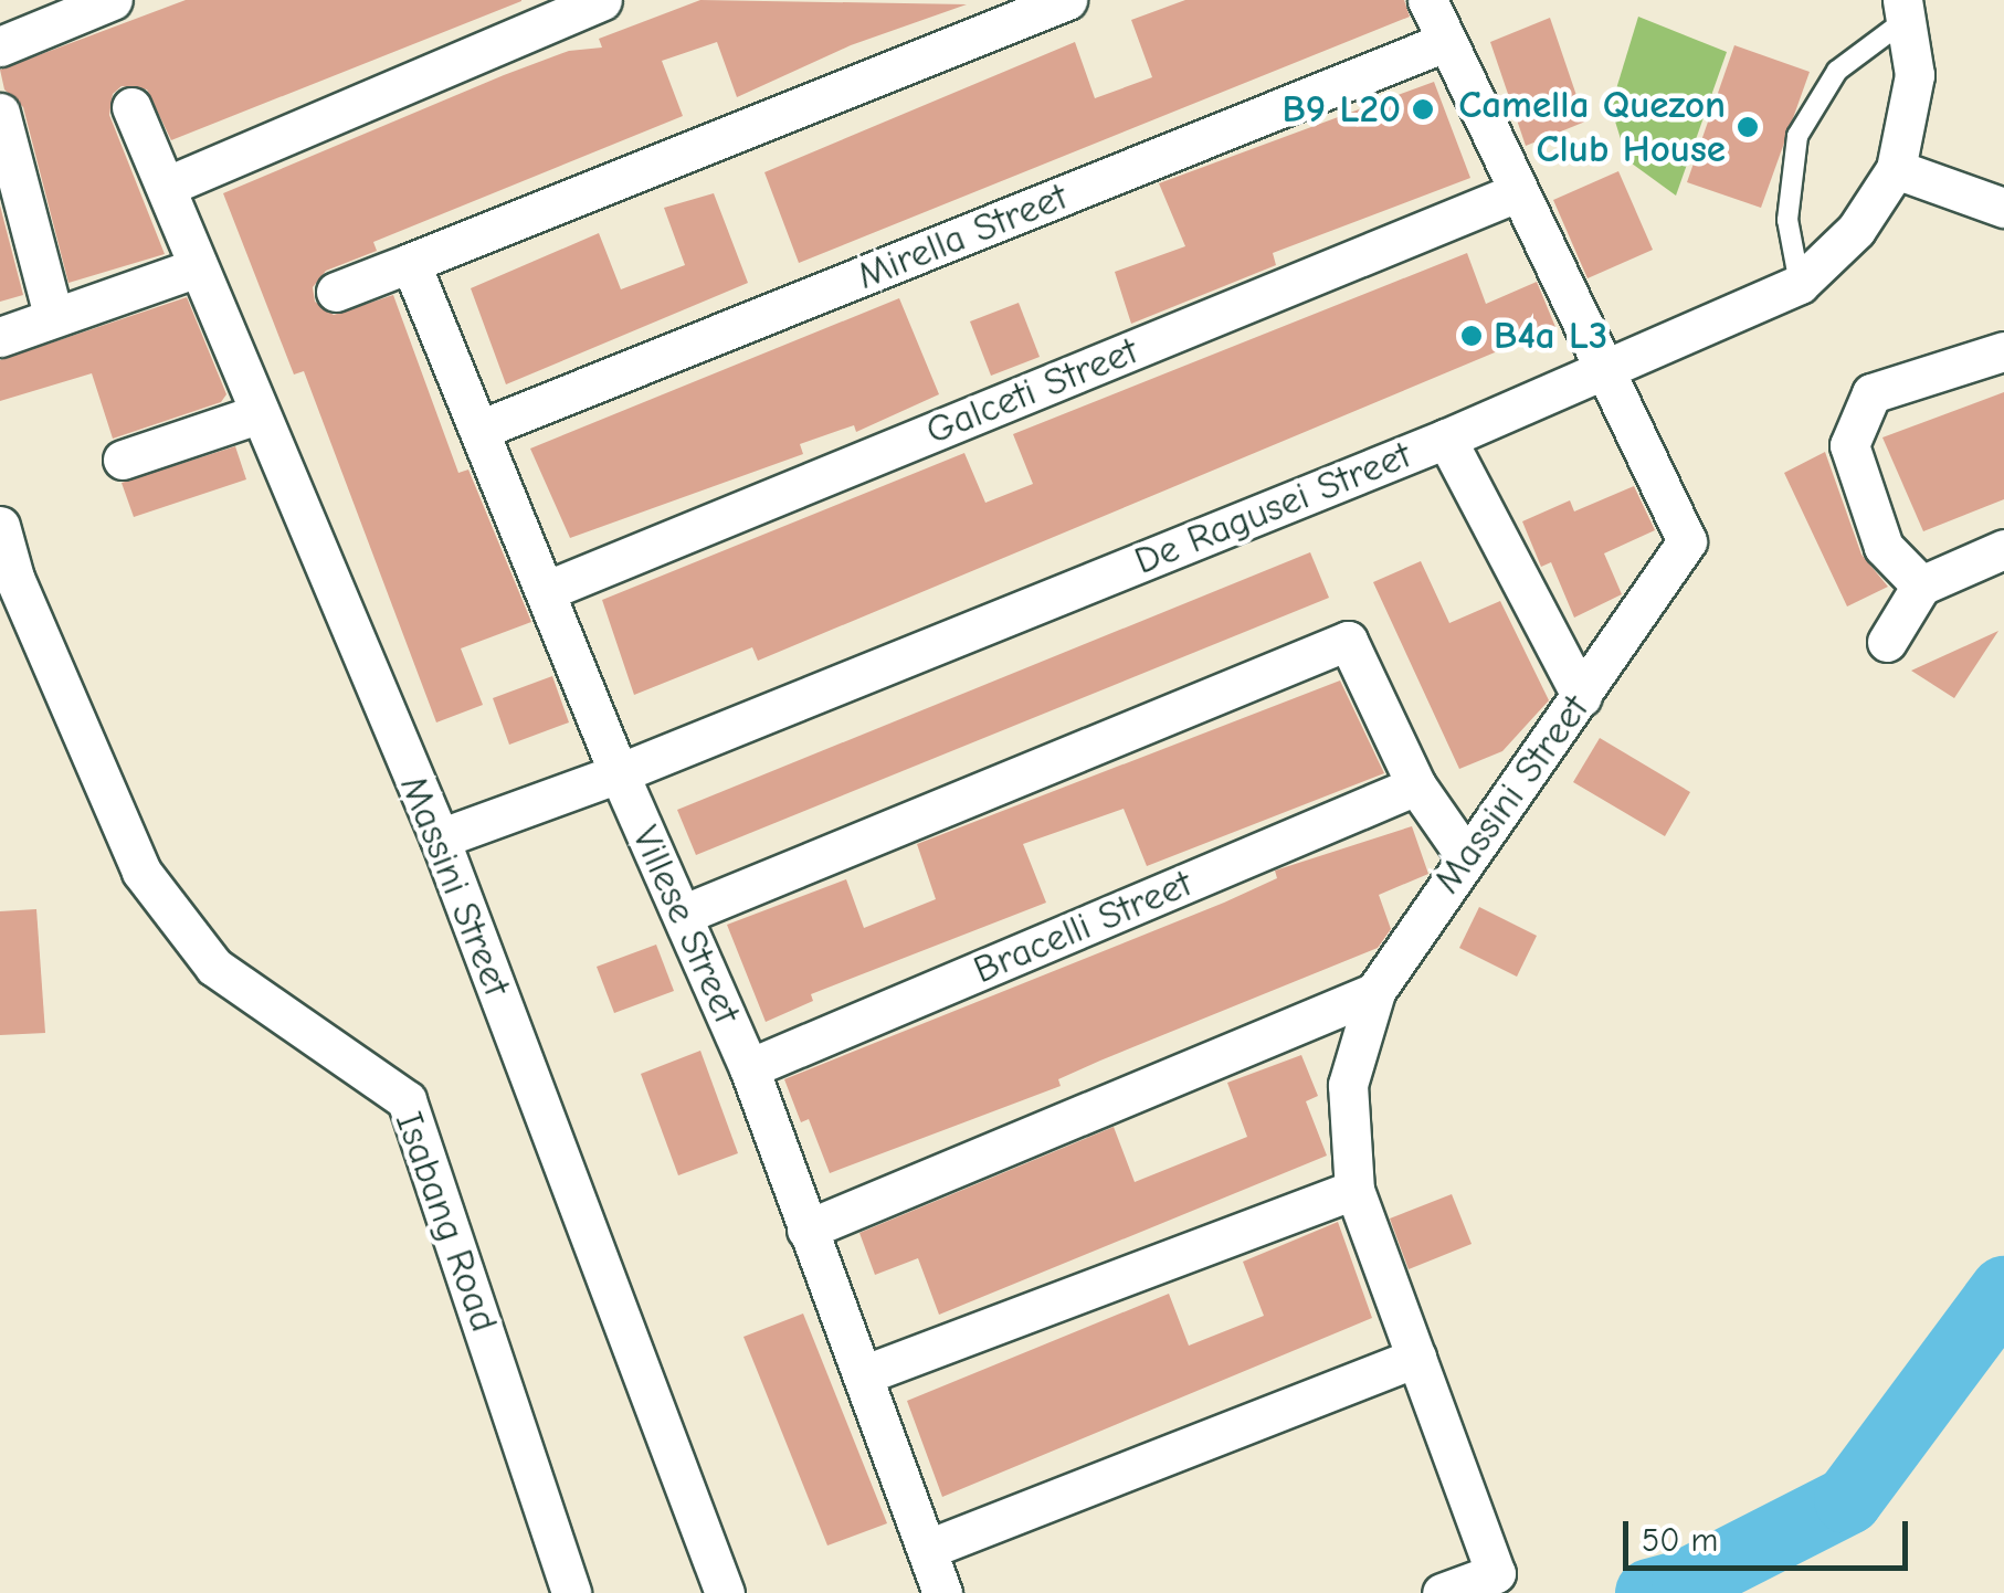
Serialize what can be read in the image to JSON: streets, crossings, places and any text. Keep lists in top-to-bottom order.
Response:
{
  "streets": {
    "street": [
      "Mirella Street",
      "Galceti Street",
      "De Ragusei Street",
      "Massini Street",
      "Villese Street",
      "Bracelli Street",
      "Isabang Road"
    ]
  },
  "crossings": [
    ["Mirella Street", "Massini Street"],
    ["Mirella Street", "Villese Street"],
    ["Galceti Street", "Massini Street"],
    ["Galceti Street", "Villese Street"],
    ["De Ragusei Street", "Massini Street"],
    ["De Ragusei Street", "Villese Street"],
    ["Villese Street", "Bracelli Street"]
  ],
  "places": ["B9 L20", "Camella Quezon Club House", "B4a L3"],
  "scale_bar": "50 m"
}
